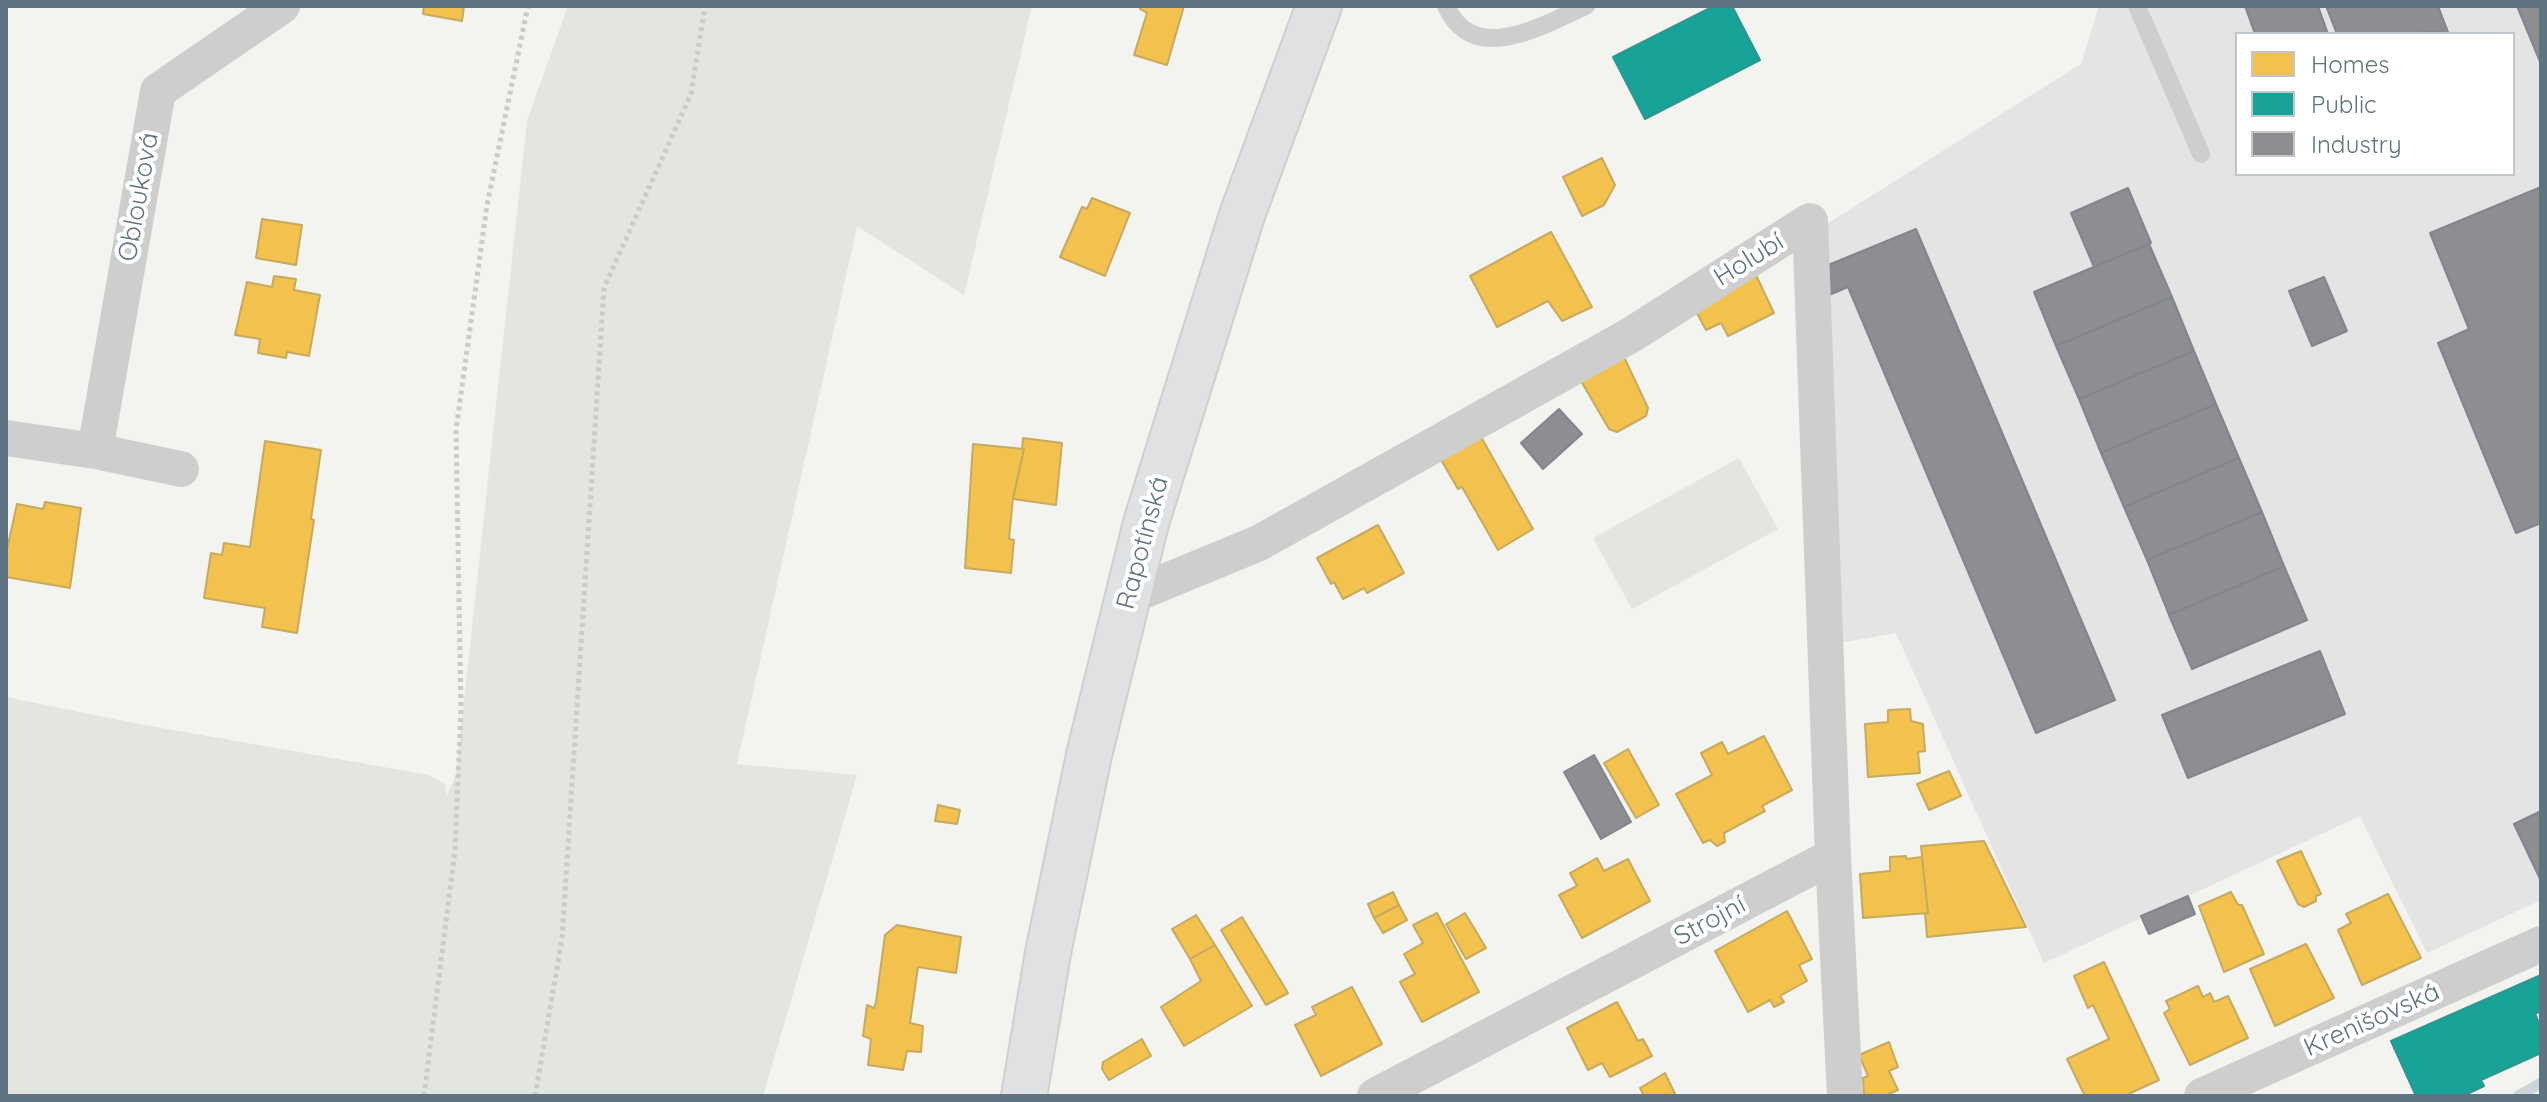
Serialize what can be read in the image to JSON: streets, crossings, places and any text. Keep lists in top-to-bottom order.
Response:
{
  "streets": {
    "main road": ["Rapotínská"],
    "street": [
      "Oblouková",
      "Holubí",
      "Strojní",
      "Krenišovská"
    ]
  },
  "crossings": [
    ["Holubí", "Rapotínská"],
    ["Holubí", "Strojní"]
  ],
  "legend": ["Homes", "Public", "Industry"]
}
